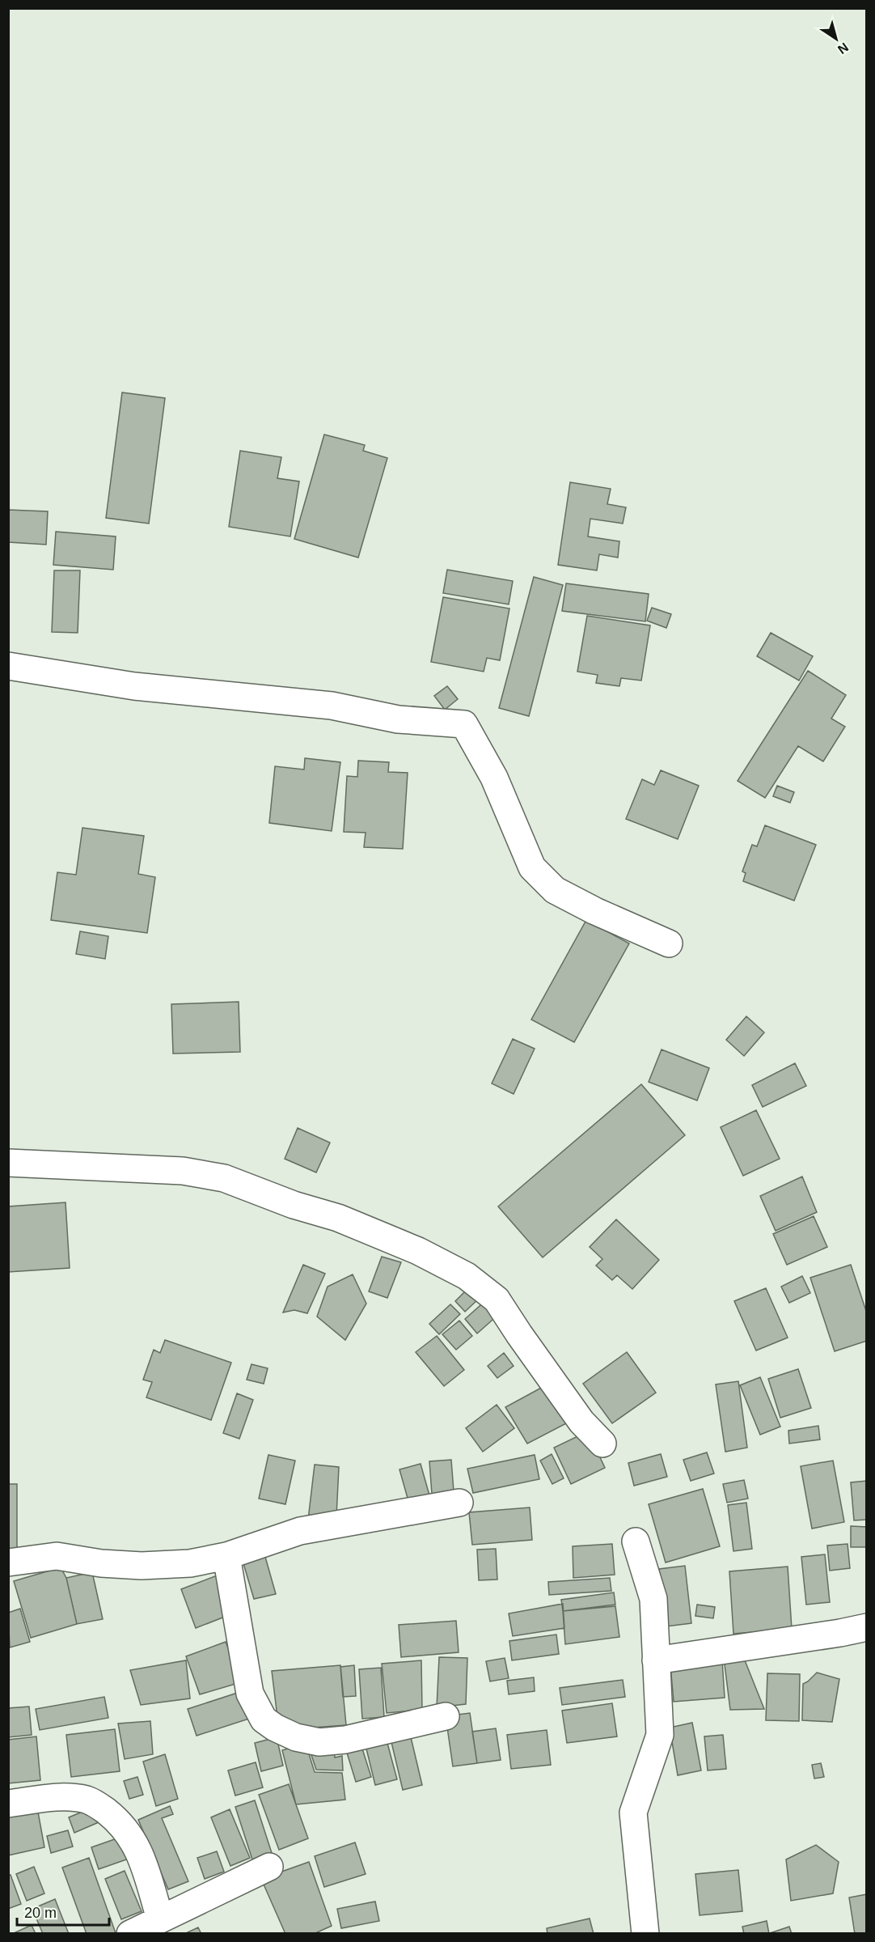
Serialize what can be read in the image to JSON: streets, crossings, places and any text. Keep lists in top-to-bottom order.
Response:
{
  "scale_bar": "20 m",
  "north": "bottom right"
}
